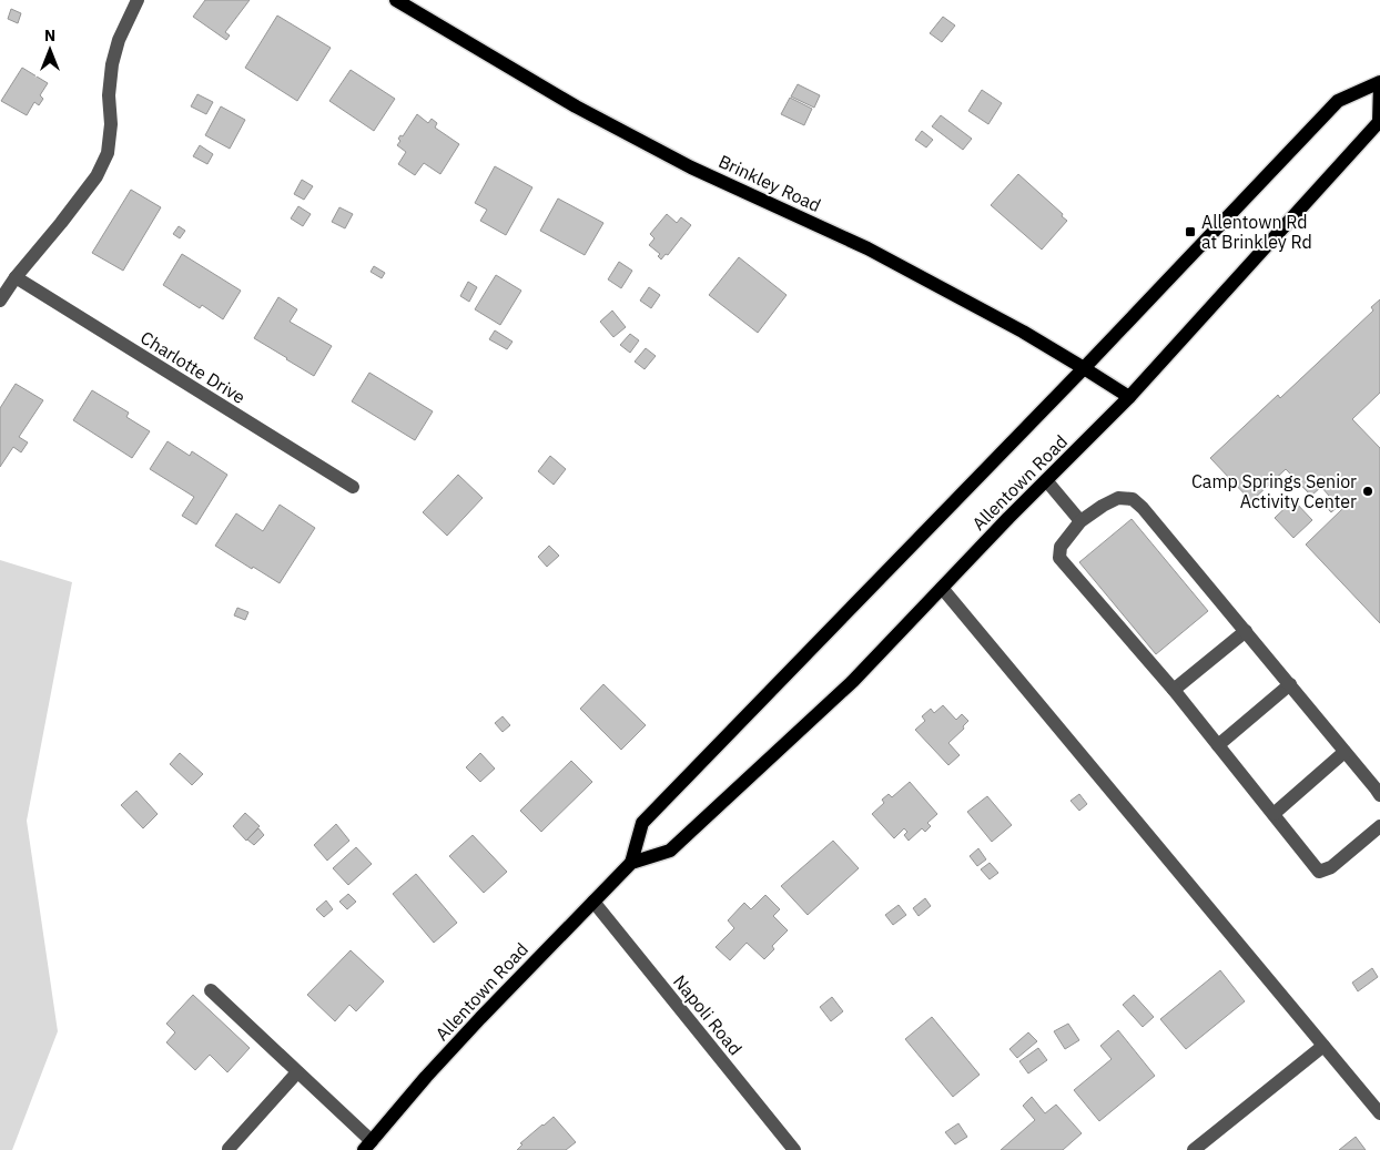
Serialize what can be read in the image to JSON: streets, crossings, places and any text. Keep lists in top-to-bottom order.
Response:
{
  "streets": {
    "main road": ["Brinkley Road", "Allentown Road"],
    "street": ["Charlotte Drive", "Napoli Road"]
  },
  "crossings": [
    ["Brinkley Road", "Allentown Road"],
    ["Allentown Road", "Napoli Road"]
  ],
  "places": {
    "transit": ["Allentown Rd at Brinkley Rd"],
    "other": ["Camp Springs Senior Activity Center"]
  },
  "north": "top"
}
